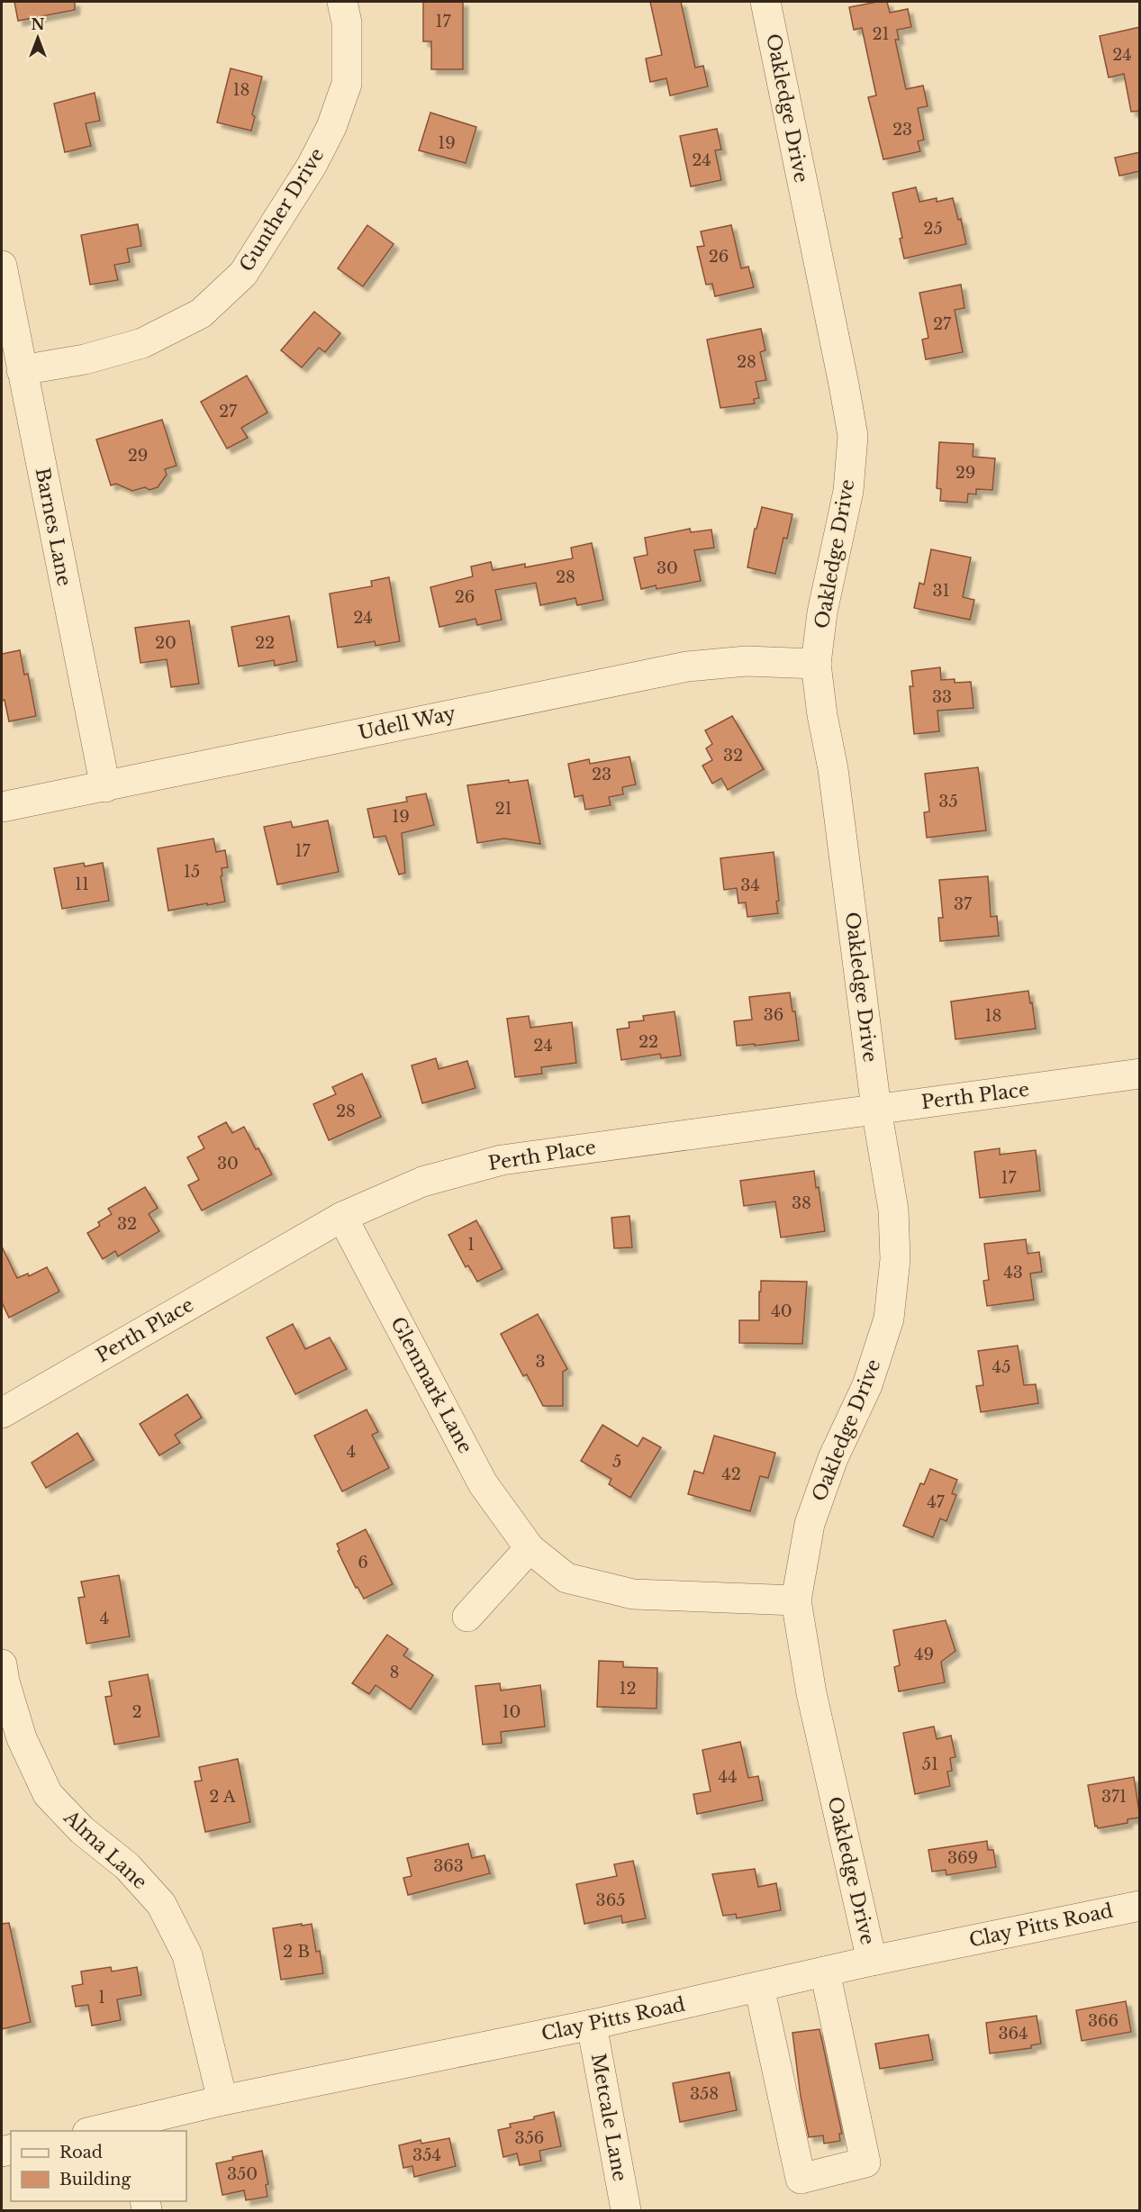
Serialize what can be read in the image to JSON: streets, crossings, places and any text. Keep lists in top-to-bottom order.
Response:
{
  "streets": {
    "street": [
      "Oakledge Drive",
      "Gunther Drive",
      "Barnes Lane",
      "Udell Way",
      "Perth Place",
      "Glenmark Lane",
      "Alma Lane",
      "Clay Pitts Road",
      "Metcale Lane"
    ]
  },
  "crossings": [
    ["Oakledge Drive", "Udell Way"],
    ["Oakledge Drive", "Perth Place"],
    ["Oakledge Drive", "Glenmark Lane"],
    ["Oakledge Drive", "Clay Pitts Road"],
    ["Gunther Drive", "Barnes Lane"],
    ["Barnes Lane", "Udell Way"],
    ["Perth Place", "Glenmark Lane"],
    ["Alma Lane", "Clay Pitts Road"],
    ["Clay Pitts Road", "Metcale Lane"]
  ],
  "house_numbers": [
    "17",
    "21",
    "24",
    "18",
    "23",
    "19",
    "24",
    "25",
    "26",
    "27",
    "28",
    "27",
    "29",
    "29",
    "30",
    "28",
    "31",
    "26",
    "24",
    "20",
    "22",
    "33",
    "32",
    "23",
    "35",
    "21",
    "19",
    "17",
    "15",
    "11",
    "34",
    "37",
    "36",
    "18",
    "22",
    "24",
    "28",
    "30",
    "17",
    "38",
    "32",
    "1",
    "43",
    "40",
    "3",
    "45",
    "4",
    "5",
    "42",
    "47",
    "6",
    "4",
    "49",
    "8",
    "12",
    "2",
    "10",
    "51",
    "44",
    "2 A",
    "371",
    "369",
    "363",
    "365",
    "2 B",
    "1",
    "366",
    "364",
    "358",
    "356",
    "354",
    "350"
  ],
  "legend": ["Road", "Building"],
  "north": "top"
}
